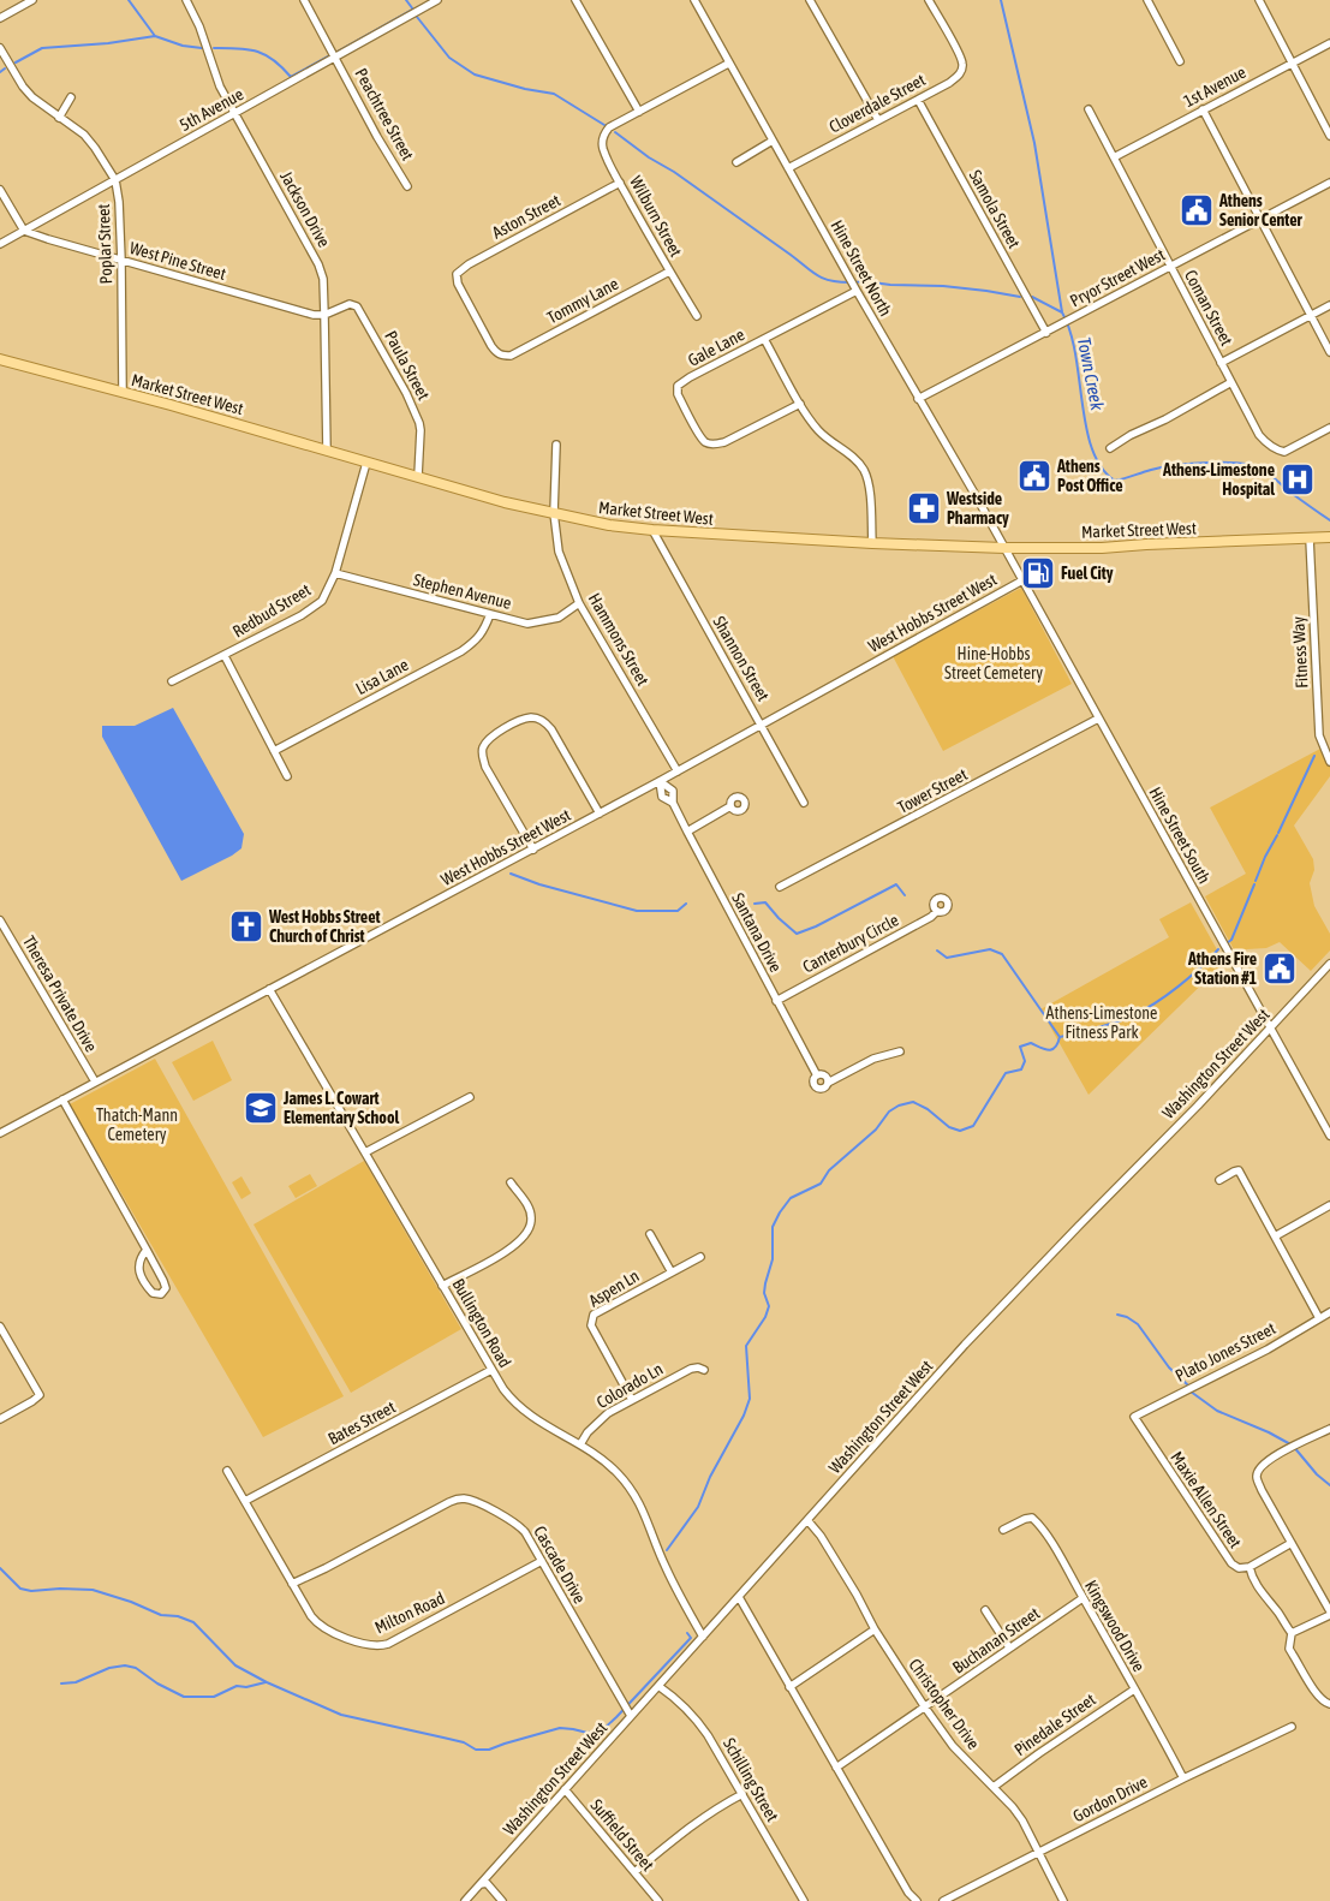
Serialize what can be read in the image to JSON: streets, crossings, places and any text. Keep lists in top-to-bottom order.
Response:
{
  "streets": {
    "main road": ["Market Street West"],
    "street": [
      "1st Avenue",
      "Cloverdale Street",
      "5th Avenue",
      "Peachtree Street",
      "Jackson Drive",
      "Samola Street",
      "Aston Street",
      "Wilburn Street",
      "Poplar Street",
      "West Pine Street",
      "Hine Street North",
      "Pryor Street West",
      "Tommy Lane",
      "Coman Street",
      "Gale Lane",
      "Paula Street",
      "Stephen Avenue",
      "Redbud Street",
      "West Hobbs Street West",
      "Hammons Street",
      "Fitness Way",
      "Shannon Street",
      "Lisa Lane",
      "Tower Street",
      "Hine Street South",
      "Santana Drive",
      "Canterbury Circle",
      "Theresa Private Drive",
      "Washington Street West",
      "Aspen Ln",
      "Bullington Road",
      "Plato Jones Street",
      "Colorado Ln",
      "Bates Street",
      "Maxie Allen Street",
      "Cascade Drive",
      "Milton Road",
      "Kingswood Drive",
      "Buchanan Street",
      "Christopher Drive",
      "Pinedale Street",
      "Schilling Street",
      "Gordon Drive",
      "Suffield Street"
    ]
  },
  "crossings": [
    ["1st Avenue", "Coman Street"],
    ["Cloverdale Street", "Samola Street"],
    ["Cloverdale Street", "Hine Street North"],
    ["5th Avenue", "Peachtree Street"],
    ["5th Avenue", "Jackson Drive"],
    ["5th Avenue", "Poplar Street"],
    ["5th Avenue", "West Pine Street"],
    ["Jackson Drive", "West Pine Street"],
    ["Jackson Drive", "Paula Street"],
    ["Jackson Drive", "Market Street West"],
    ["Samola Street", "Pryor Street West"],
    ["Aston Street", "Wilburn Street"],
    ["Aston Street", "Tommy Lane"],
    ["Wilburn Street", "Tommy Lane"],
    ["Poplar Street", "West Pine Street"],
    ["Poplar Street", "Market Street West"],
    ["West Pine Street", "Paula Street"],
    ["Hine Street North", "Pryor Street West"],
    ["Hine Street North", "Gale Lane"],
    ["Hine Street North", "Market Street West"],
    ["Hine Street North", "Hine Street South"],
    ["Pryor Street West", "Coman Street"],
    ["Paula Street", "Market Street West"],
    ["Market Street West", "Redbud Street"],
    ["Market Street West", "Hammons Street"],
    ["Market Street West", "Fitness Way"],
    ["Market Street West", "Shannon Street"],
    ["Market Street West", "Hine Street South"],
    ["Stephen Avenue", "Redbud Street"],
    ["Stephen Avenue", "Hammons Street"],
    ["Stephen Avenue", "Lisa Lane"],
    ["West Hobbs Street West", "Hammons Street"],
    ["West Hobbs Street West", "Shannon Street"],
    ["West Hobbs Street West", "Hine Street South"],
    ["West Hobbs Street West", "Santana Drive"],
    ["West Hobbs Street West", "Theresa Private Drive"],
    ["West Hobbs Street West", "Bullington Road"],
    ["Tower Street", "Hine Street South"],
    ["Hine Street South", "Washington Street West"],
    ["Santana Drive", "Canterbury Circle"],
    ["Washington Street West", "Bullington Road"],
    ["Washington Street West", "Cascade Drive"],
    ["Washington Street West", "Christopher Drive"],
    ["Washington Street West", "Schilling Street"],
    ["Washington Street West", "Suffield Street"],
    ["Aspen Ln", "Colorado Ln"],
    ["Bullington Road", "Colorado Ln"],
    ["Bullington Road", "Bates Street"],
    ["Plato Jones Street", "Maxie Allen Street"],
    ["Bates Street", "Milton Road"],
    ["Cascade Drive", "Milton Road"],
    ["Kingswood Drive", "Buchanan Street"],
    ["Kingswood Drive", "Pinedale Street"],
    ["Kingswood Drive", "Gordon Drive"],
    ["Buchanan Street", "Christopher Drive"],
    ["Christopher Drive", "Pinedale Street"],
    ["Christopher Drive", "Gordon Drive"]
  ],
  "water": ["Town Creek"],
  "parks": ["Hine-Hobbs Street Cemetery", "Athens-Limestone Fitness Park", "Thatch-Mann Cemetery"],
  "places": {
    "public building": ["Athens Senior Center", "Athens Post Office", "Athens Fire Station #1"],
    "hospital": ["Athens-Limestone Hospital"],
    "pharmacy": ["Westside Pharmacy"],
    "fuel station": ["Fuel City"],
    "church": ["West Hobbs Street Church of Christ"],
    "school or university": ["James L. Cowart Elementary School"]
  }
}
